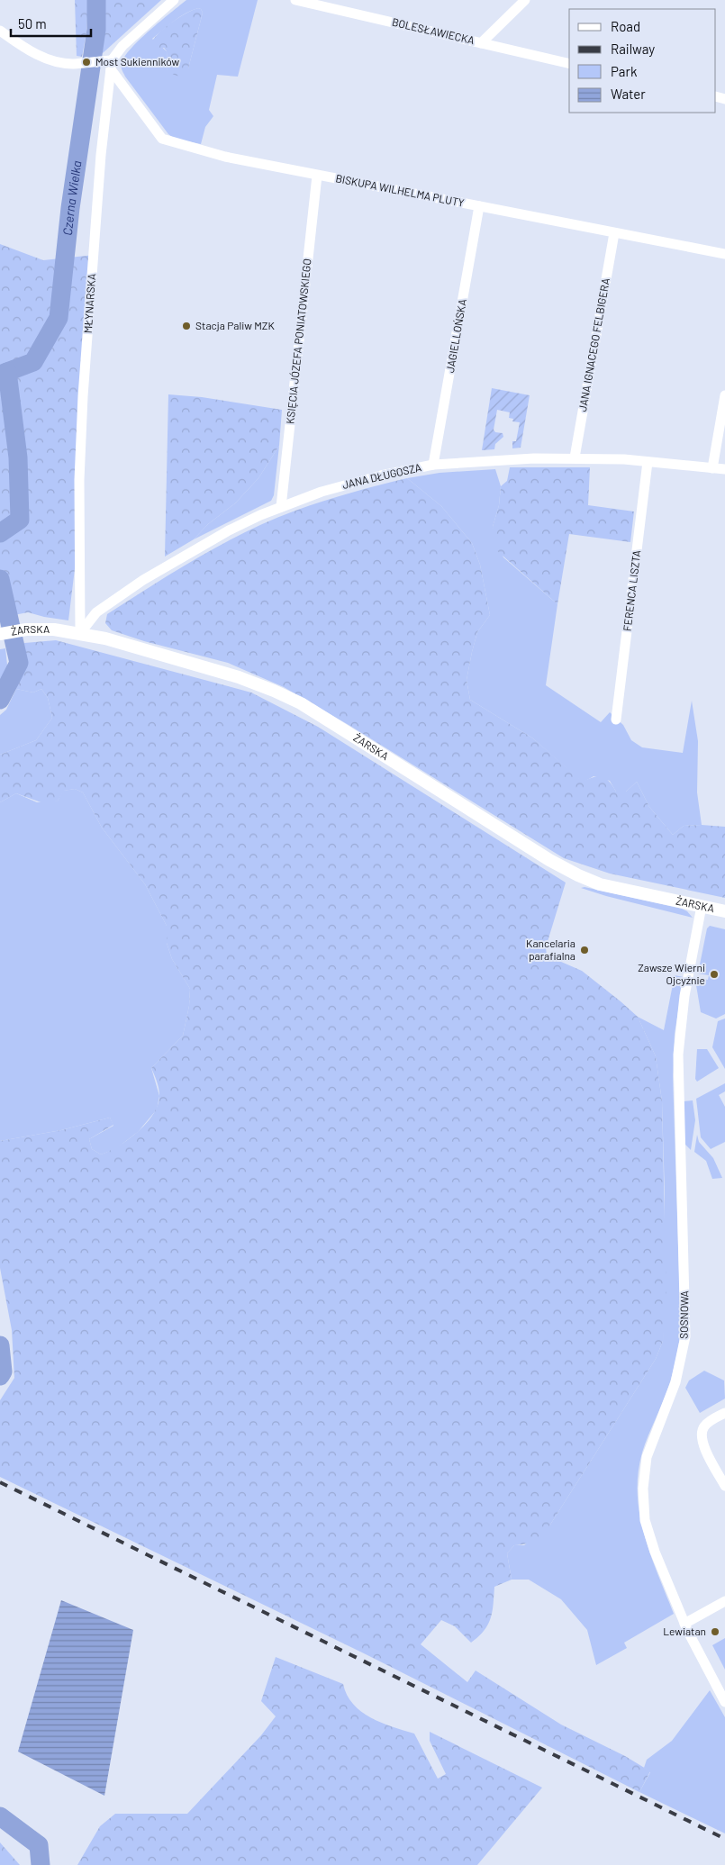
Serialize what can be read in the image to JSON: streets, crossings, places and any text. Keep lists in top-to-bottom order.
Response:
{
  "streets": {
    "street": [
      "BOLESŁAWIECKA",
      "BISKUPA WILHELMA PLUTY",
      "MŁYNARSKA",
      "JAGIELLOŃSKA",
      "KSIĘCIA JÓZEFA PONIATOWSKIEGO",
      "JANA IGNACEGO FELBIGERA",
      "JANA DŁUGOSZA",
      "FERENCA LISZTA",
      "ŻARSKA",
      "SOSNOWA"
    ]
  },
  "crossings": [
    ["BISKUPA WILHELMA PLUTY", "MŁYNARSKA"],
    ["BISKUPA WILHELMA PLUTY", "JAGIELLOŃSKA"],
    ["BISKUPA WILHELMA PLUTY", "KSIĘCIA JÓZEFA PONIATOWSKIEGO"],
    ["BISKUPA WILHELMA PLUTY", "JANA IGNACEGO FELBIGERA"],
    ["MŁYNARSKA", "JANA DŁUGOSZA"],
    ["MŁYNARSKA", "ŻARSKA"],
    ["JAGIELLOŃSKA", "JANA DŁUGOSZA"],
    ["KSIĘCIA JÓZEFA PONIATOWSKIEGO", "JANA DŁUGOSZA"],
    ["JANA IGNACEGO FELBIGERA", "JANA DŁUGOSZA"],
    ["JANA DŁUGOSZA", "FERENCA LISZTA"],
    ["JANA DŁUGOSZA", "ŻARSKA"],
    ["ŻARSKA", "SOSNOWA"]
  ],
  "water": ["Czerna Wielka"],
  "places": [
    "Most Sukienników",
    "Stacja Paliw MZK",
    "Kancelaria parafialna",
    "Zawsze Wierni Ojcyźnie",
    "Lewiatan"
  ],
  "legend": [
    "Road",
    "Railway",
    "Park",
    "Water"
  ],
  "scale_bar": "50 m"
}
